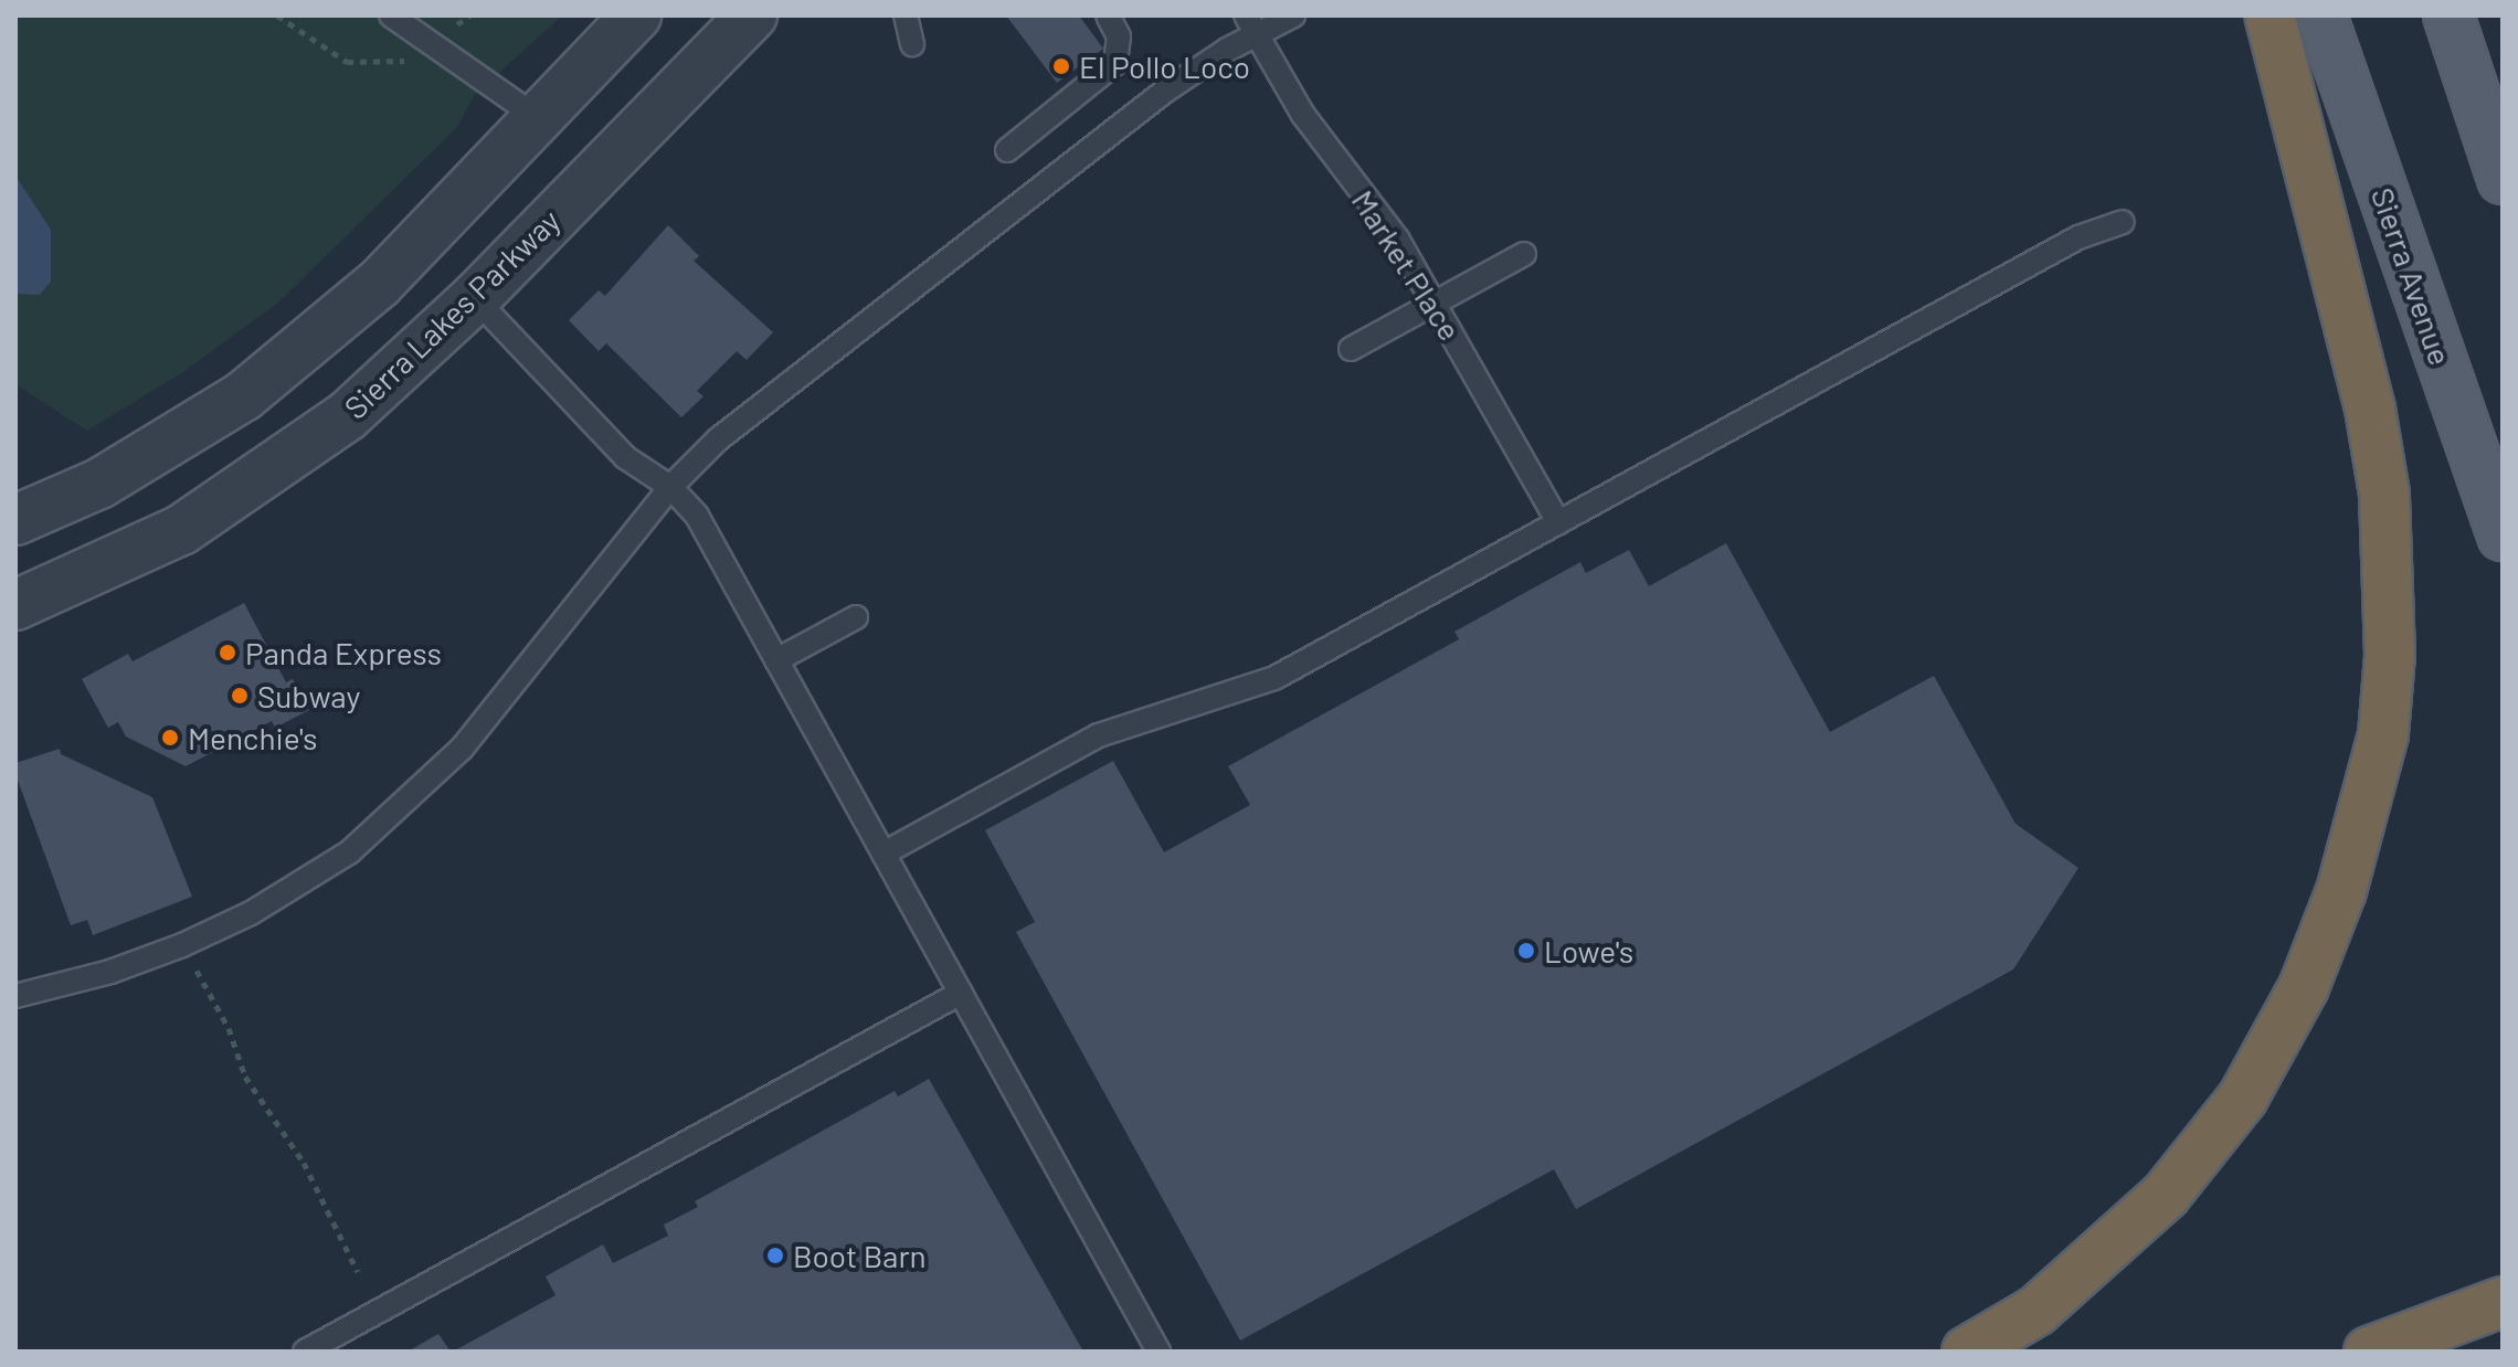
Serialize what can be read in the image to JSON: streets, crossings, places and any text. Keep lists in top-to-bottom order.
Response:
{
  "streets": {
    "main road": ["Sierra Avenue"],
    "street": ["Sierra Lakes Parkway"],
    "lane": ["Market Place"]
  },
  "places": [
    "El Pollo Loco",
    "Panda Express",
    "Subway",
    "Menchie's",
    "Lowe's",
    "Boot Barn"
  ]
}
